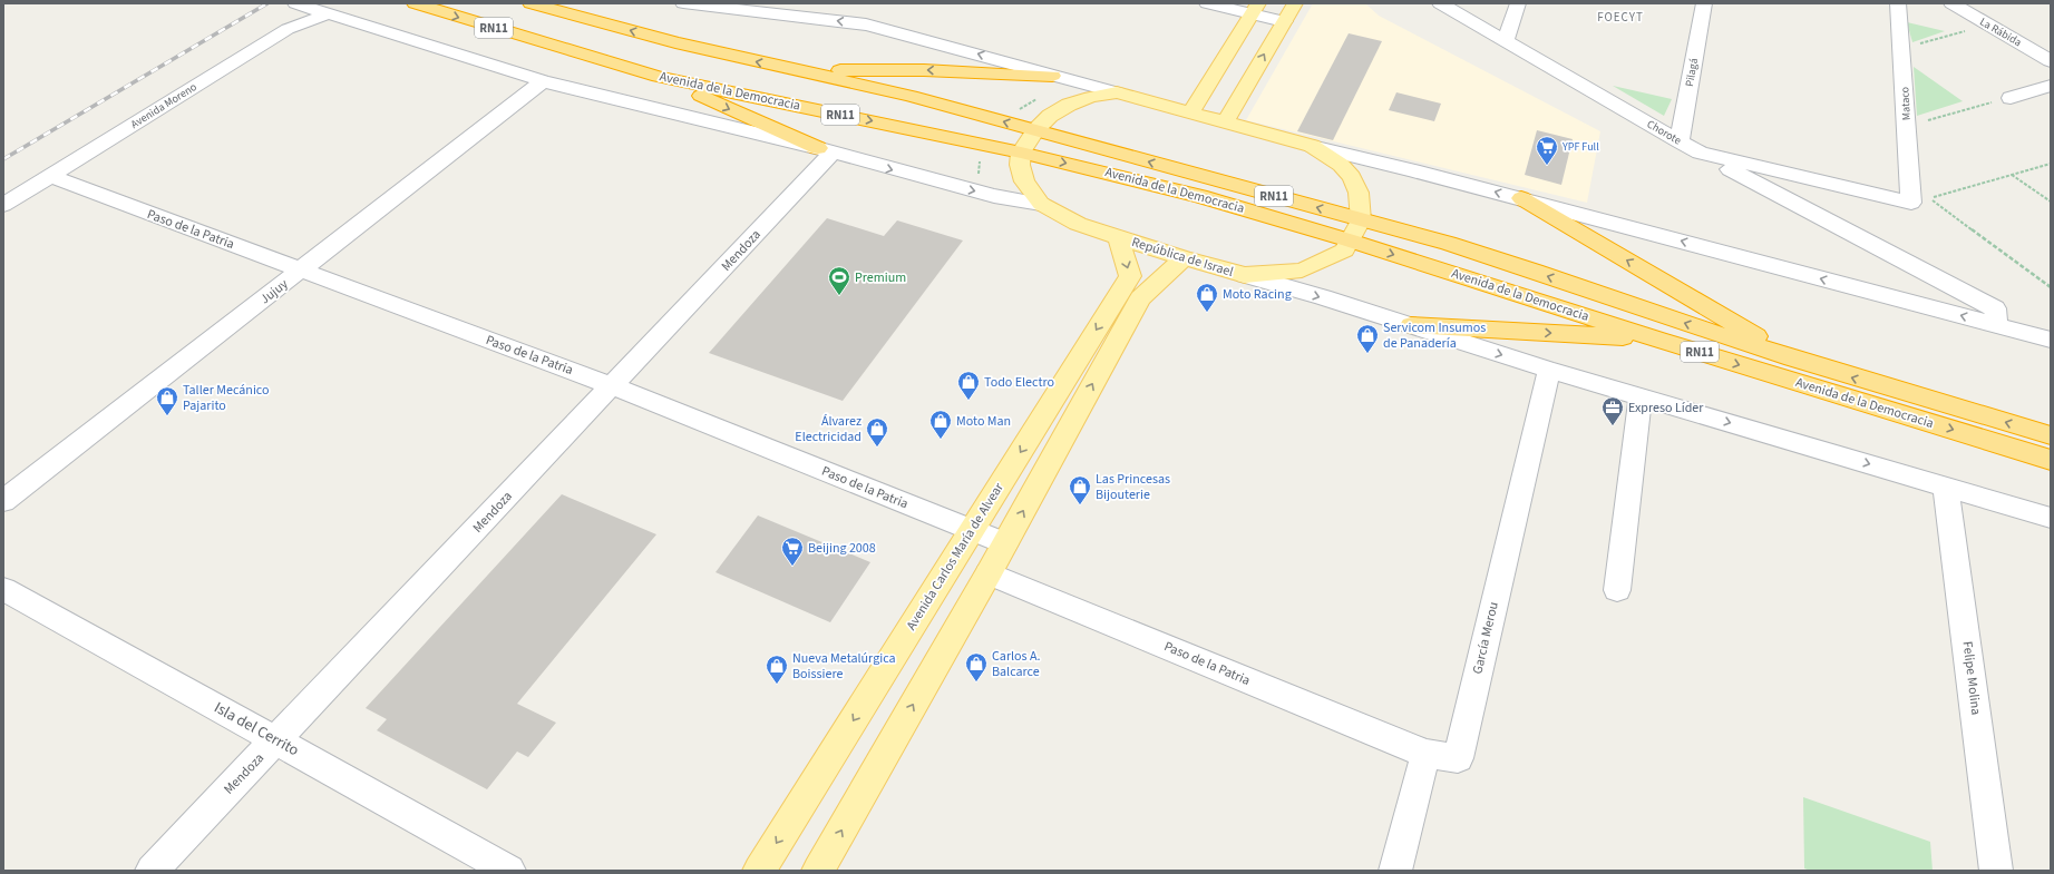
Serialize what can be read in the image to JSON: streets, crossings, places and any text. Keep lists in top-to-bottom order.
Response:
{
  "streets": {
    "highway": ["RN11", "Avenida de la Democracia"],
    "main road": ["República de Israel", "Avenida Carlos María de Alvear"],
    "street": [
      "La Rábida",
      "Pilagá",
      "Mataco",
      "Avenida Moreno",
      "Chorote",
      "Paso de la Patria",
      "Mendoza",
      "Jujuy",
      "García Merou",
      "Felipe Molina",
      "Isla del Cerrito"
    ]
  },
  "crossings": [
    ["Pilagá", "Chorote"],
    ["Mataco", "Chorote"],
    ["Avenida Moreno", "Paso de la Patria"],
    ["Paso de la Patria", "Mendoza"],
    ["Paso de la Patria", "Jujuy"],
    ["Paso de la Patria", "Avenida Carlos María de Alvear"],
    ["Paso de la Patria", "García Merou"],
    ["Mendoza", "Isla del Cerrito"],
    ["República de Israel", "Avenida Carlos María de Alvear"]
  ],
  "districts": ["FOECYT"],
  "places": {
    "supermarket": ["YPF Full", "Beijing 2008"],
    "sports": ["Premium"],
    "shop": [
      "Moto Racing",
      "Servicom Insumos de Panadería",
      "Todo Electro",
      "Taller Mecánico Pajarito",
      "Moto Man",
      "Álvarez Electricidad",
      "Las Princesas Bijouterie",
      "Carlos A. Balcarce",
      "Nueva Metalúrgica Boissiere"
    ],
    "office": ["Expreso Líder"]
  }
}
